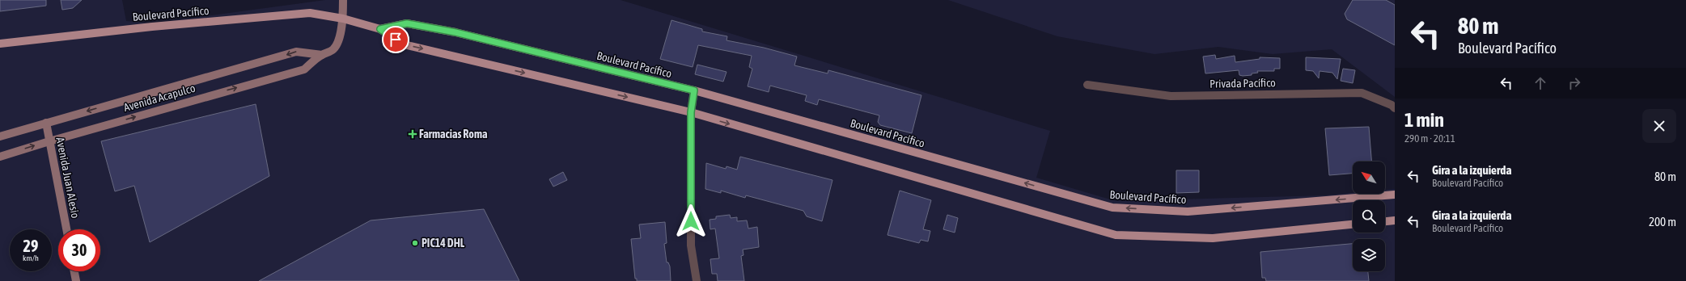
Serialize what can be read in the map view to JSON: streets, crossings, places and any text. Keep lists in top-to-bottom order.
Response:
{
  "streets": {
    "main road": ["Boulevard Pacífico", "Avenida Acapulco", "Avenida Juan Alesio"],
    "street": ["Privada Pacífico"]
  },
  "crossings": [
    ["Boulevard Pacífico", "Avenida Acapulco"],
    ["Avenida Acapulco", "Avenida Juan Alesio"]
  ],
  "places": {
    "health": ["Farmacias Roma"],
    "other": ["PIC14 DHL"]
  },
  "north": "top left",
  "page": {
    "turn": ["80 m", "Boulevard Pacífico"],
    "heading": ["1 min", "290 m · 20:11"],
    "list": [
      {
        "name": "Gira a la izquierda",
        "note": "Boulevard Pacífico",
        "value": "80 m"
      },
      {
        "name": "Gira a la izquierda",
        "note": "Boulevard Pacífico",
        "value": "200 m"
      }
    ],
    "speed": "29 km/h",
    "limit": "30"
  }
}
